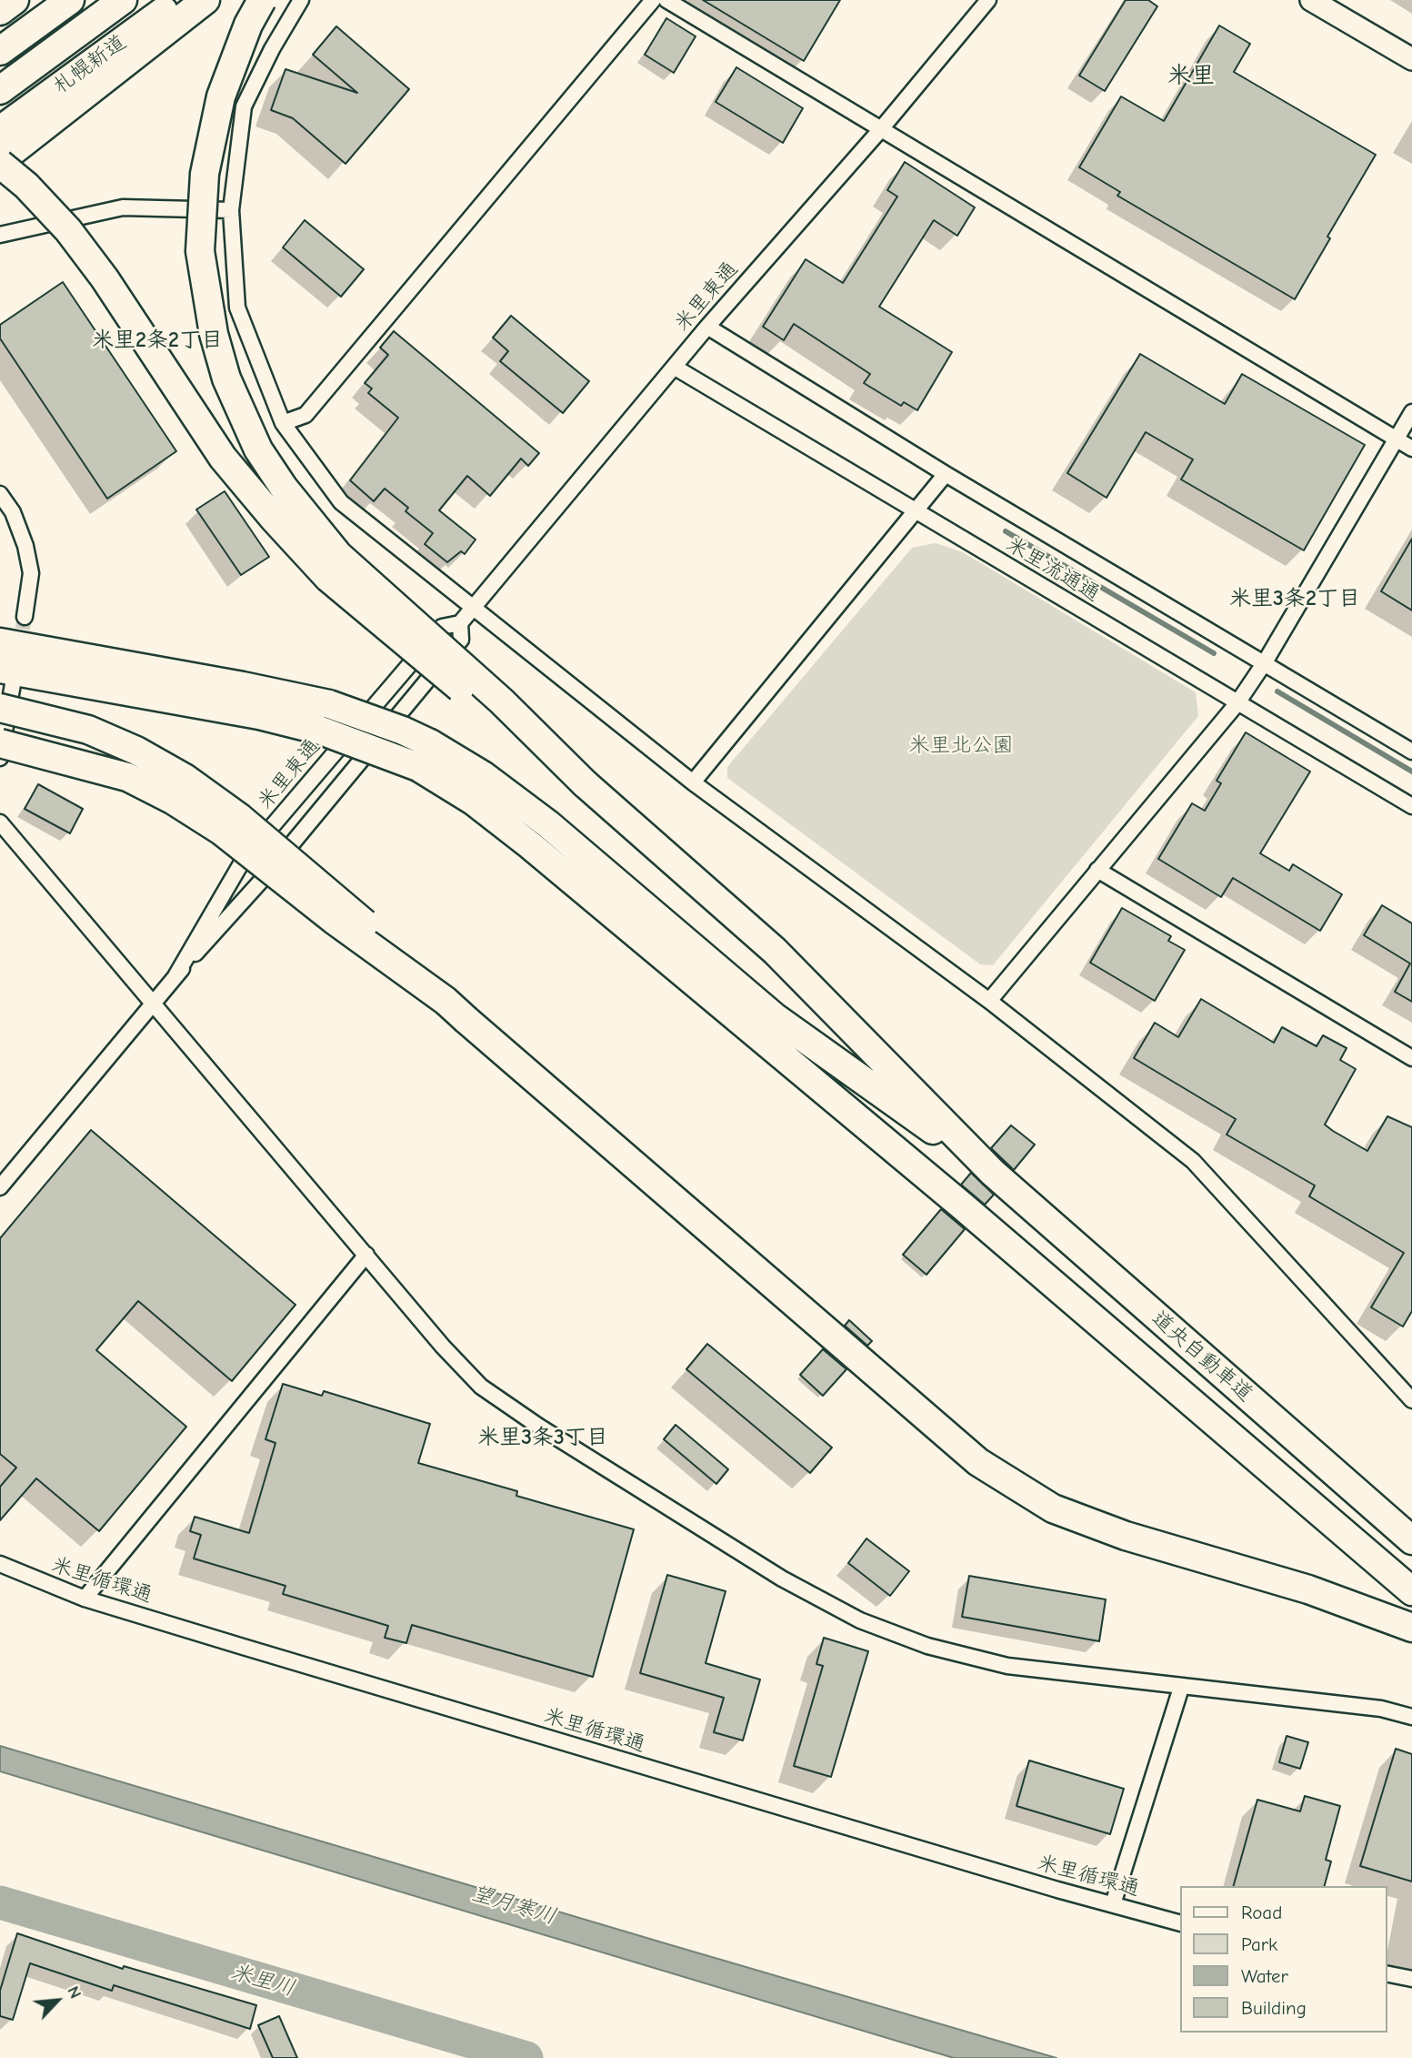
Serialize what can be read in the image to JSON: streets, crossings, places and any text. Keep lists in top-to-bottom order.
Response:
{
  "streets": {
    "highway": ["札幌新道", "道央自動車道"],
    "street": ["米里東通", "米里流通通", "米里循環通"]
  },
  "crossings": [
    ["米里東通", "米里流通通"]
  ],
  "districts": [
    "米里",
    "米里2条2丁目",
    "米里3条2丁目",
    "米里3条3丁目"
  ],
  "water": ["望月寒川", "米里川"],
  "parks": ["米里北公園"],
  "legend": [
    "Road",
    "Park",
    "Water",
    "Building"
  ],
  "north": "top right"
}
